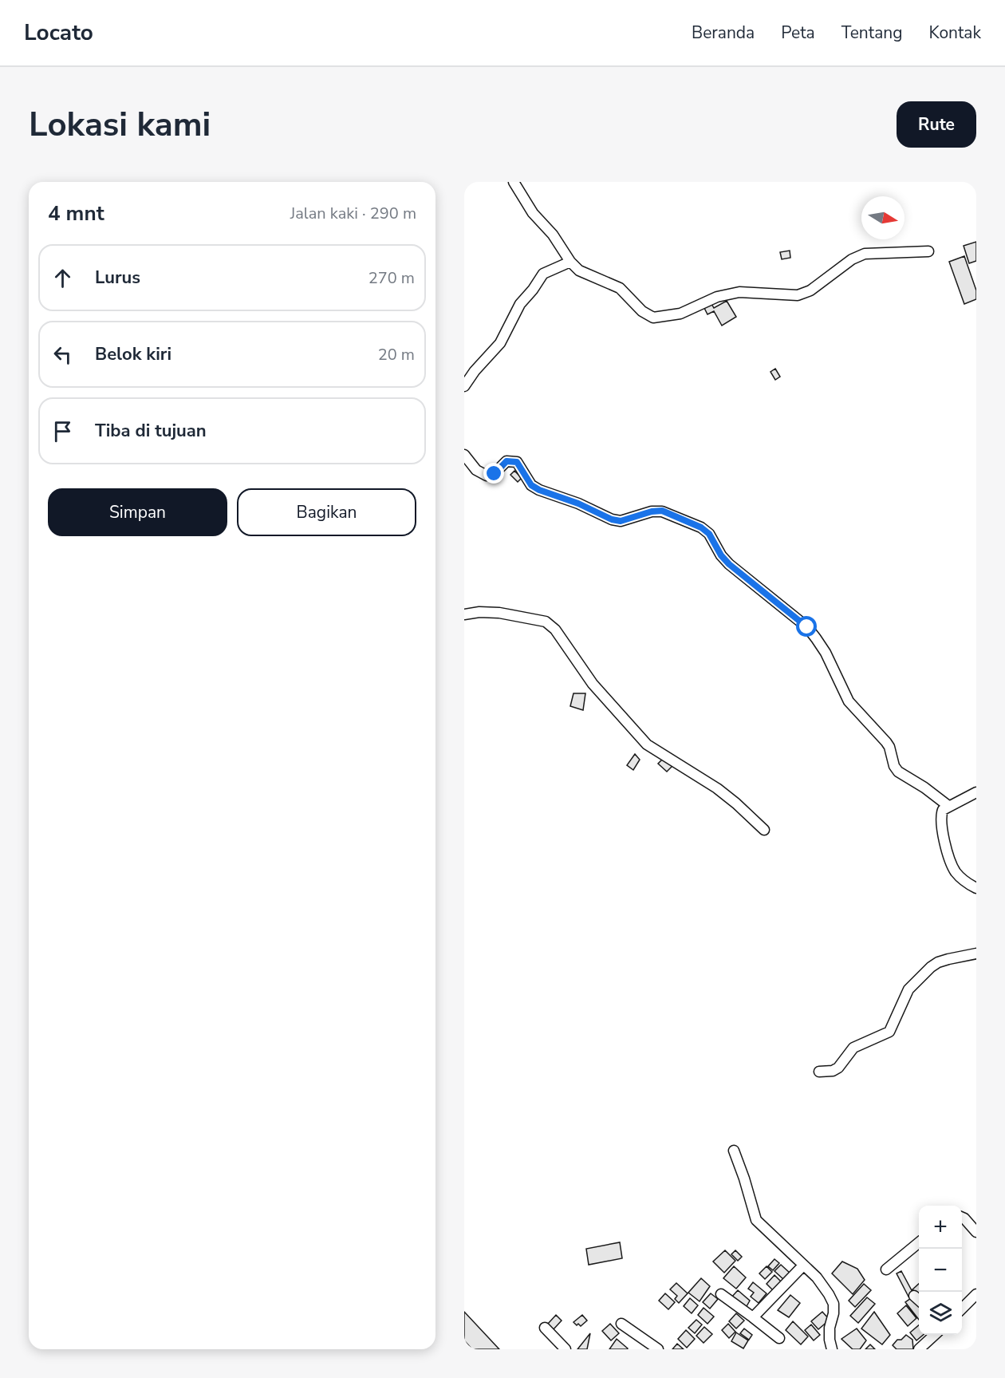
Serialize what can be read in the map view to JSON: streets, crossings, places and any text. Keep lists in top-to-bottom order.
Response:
{
  "north": "right",
  "page": {
    "header": "Locato",
    "nav": [
      "Beranda",
      "Peta",
      "Tentang",
      "Kontak"
    ],
    "buttons": [
      "Rute",
      ["Simpan", "Bagikan"]
    ],
    "title": "Lokasi kami",
    "heading": ["4 mnt", "Jalan kaki · 290 m"],
    "list": [
      ["Lurus", "270 m"],
      ["Belok kiri", "20 m"],
      "Tiba di tujuan"
    ],
    "map_buttons": ["+", "−"]
  }
}
